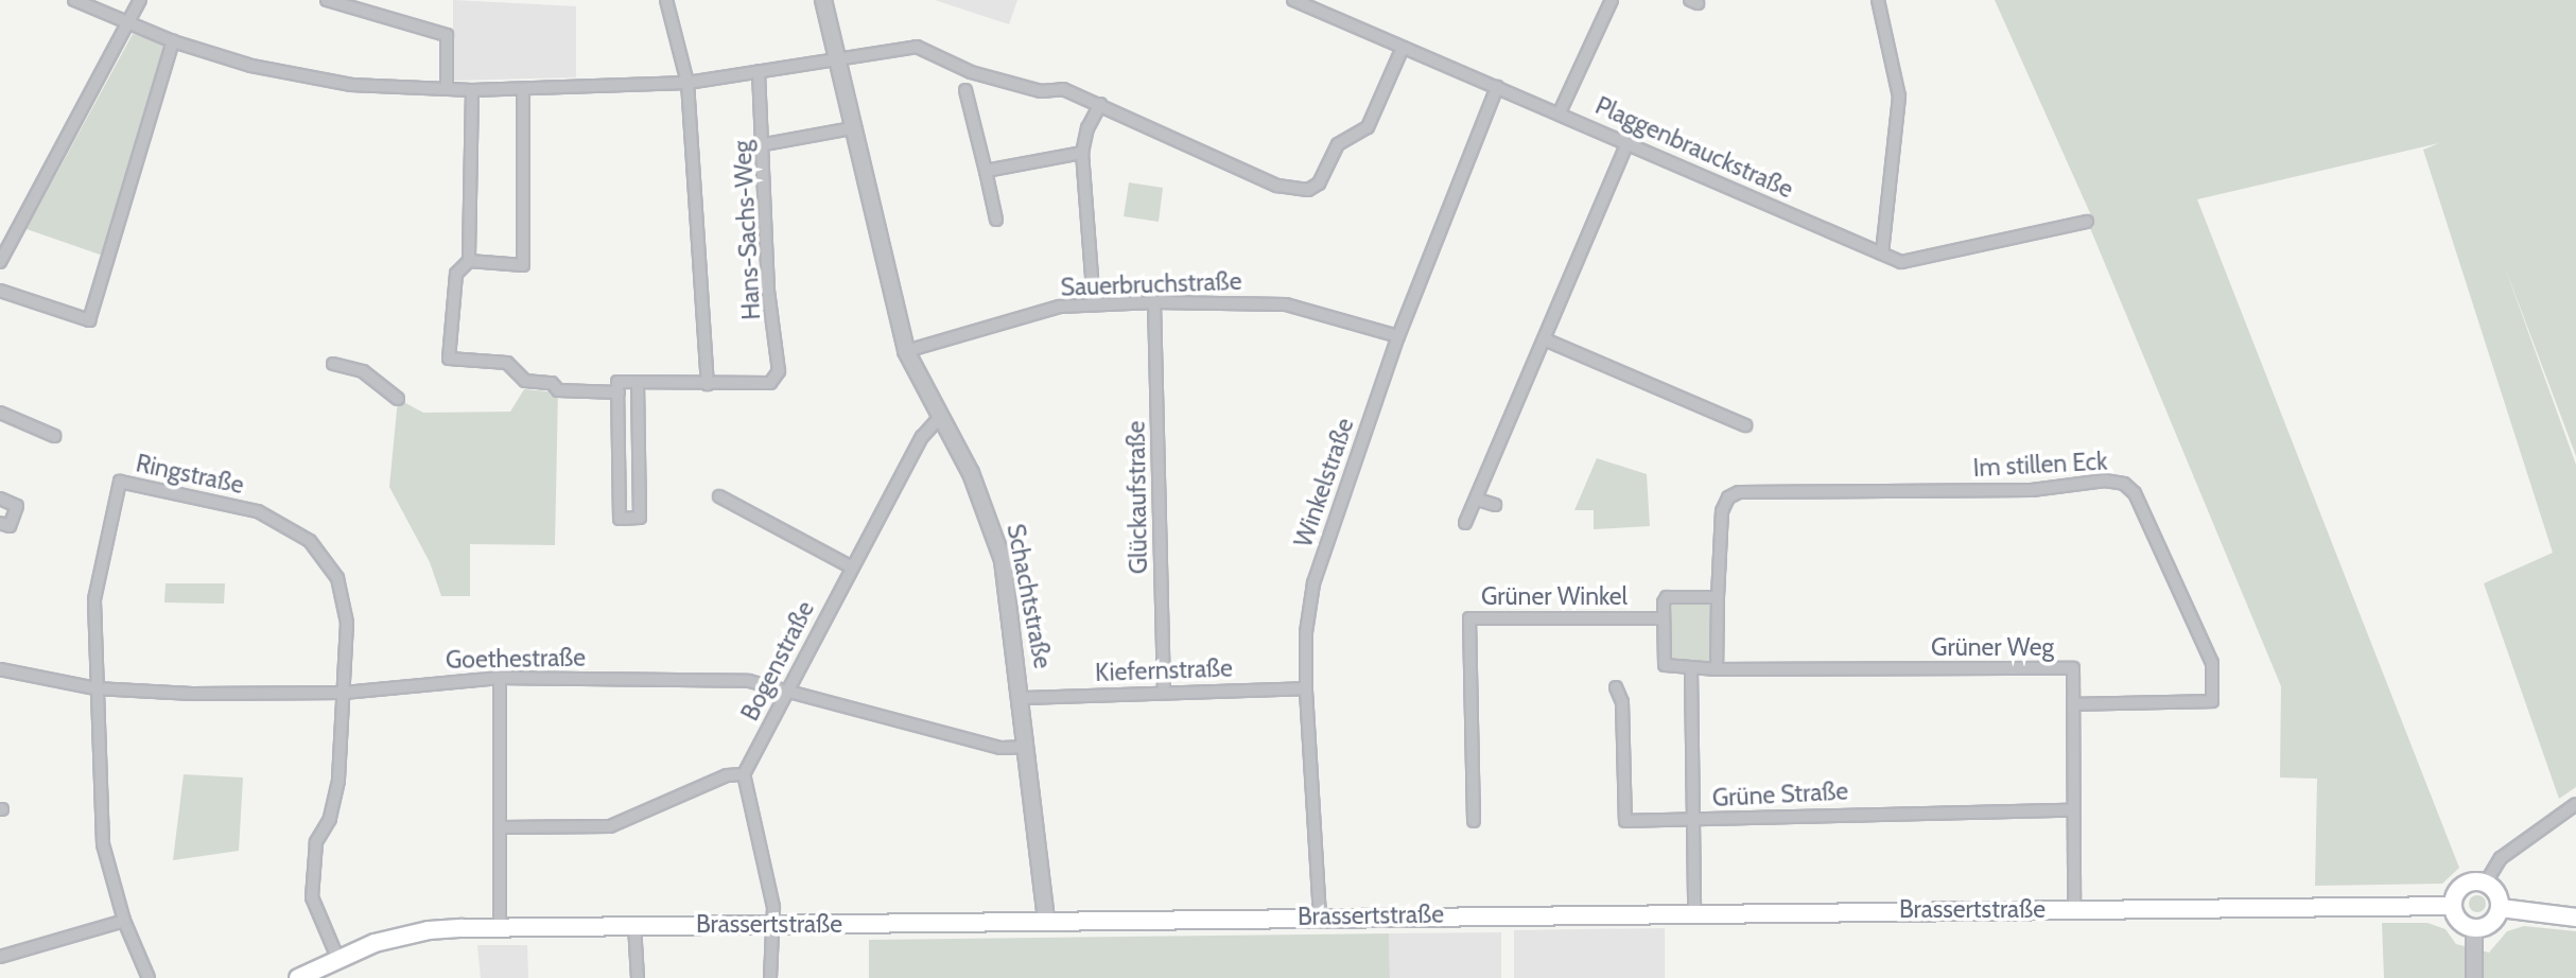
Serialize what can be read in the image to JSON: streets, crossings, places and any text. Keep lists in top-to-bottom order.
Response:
{
  "streets": {
    "main road": ["Brassertstraße"],
    "street": [
      "Plaggenbrauckstraße",
      "Hans-Sachs-Weg",
      "Sauerbruchstraße",
      "Im stillen Eck",
      "Ringstraße",
      "Winkelstraße",
      "Glückaufstraße",
      "Schachtstraße",
      "Grüner Winkel",
      "Grüner Weg",
      "Goethestraße",
      "Bogenstraße",
      "Kiefernstraße",
      "Grüne Straße"
    ]
  },
  "crossings": [
    ["Plaggenbrauckstraße", "Winkelstraße"],
    ["Sauerbruchstraße", "Winkelstraße"],
    ["Sauerbruchstraße", "Glückaufstraße"],
    ["Sauerbruchstraße", "Schachtstraße"],
    ["Im stillen Eck", "Grüner Weg"],
    ["Ringstraße", "Goethestraße"],
    ["Ringstraße", "Brassertstraße"],
    ["Winkelstraße", "Kiefernstraße"],
    ["Winkelstraße", "Brassertstraße"],
    ["Glückaufstraße", "Kiefernstraße"],
    ["Schachtstraße", "Goethestraße"],
    ["Schachtstraße", "Bogenstraße"],
    ["Schachtstraße", "Kiefernstraße"],
    ["Schachtstraße", "Brassertstraße"],
    ["Grüner Winkel", "Grüner Weg"],
    ["Grüner Weg", "Grüne Straße"],
    ["Grüner Weg", "Brassertstraße"],
    ["Goethestraße", "Bogenstraße"]
  ]
}
